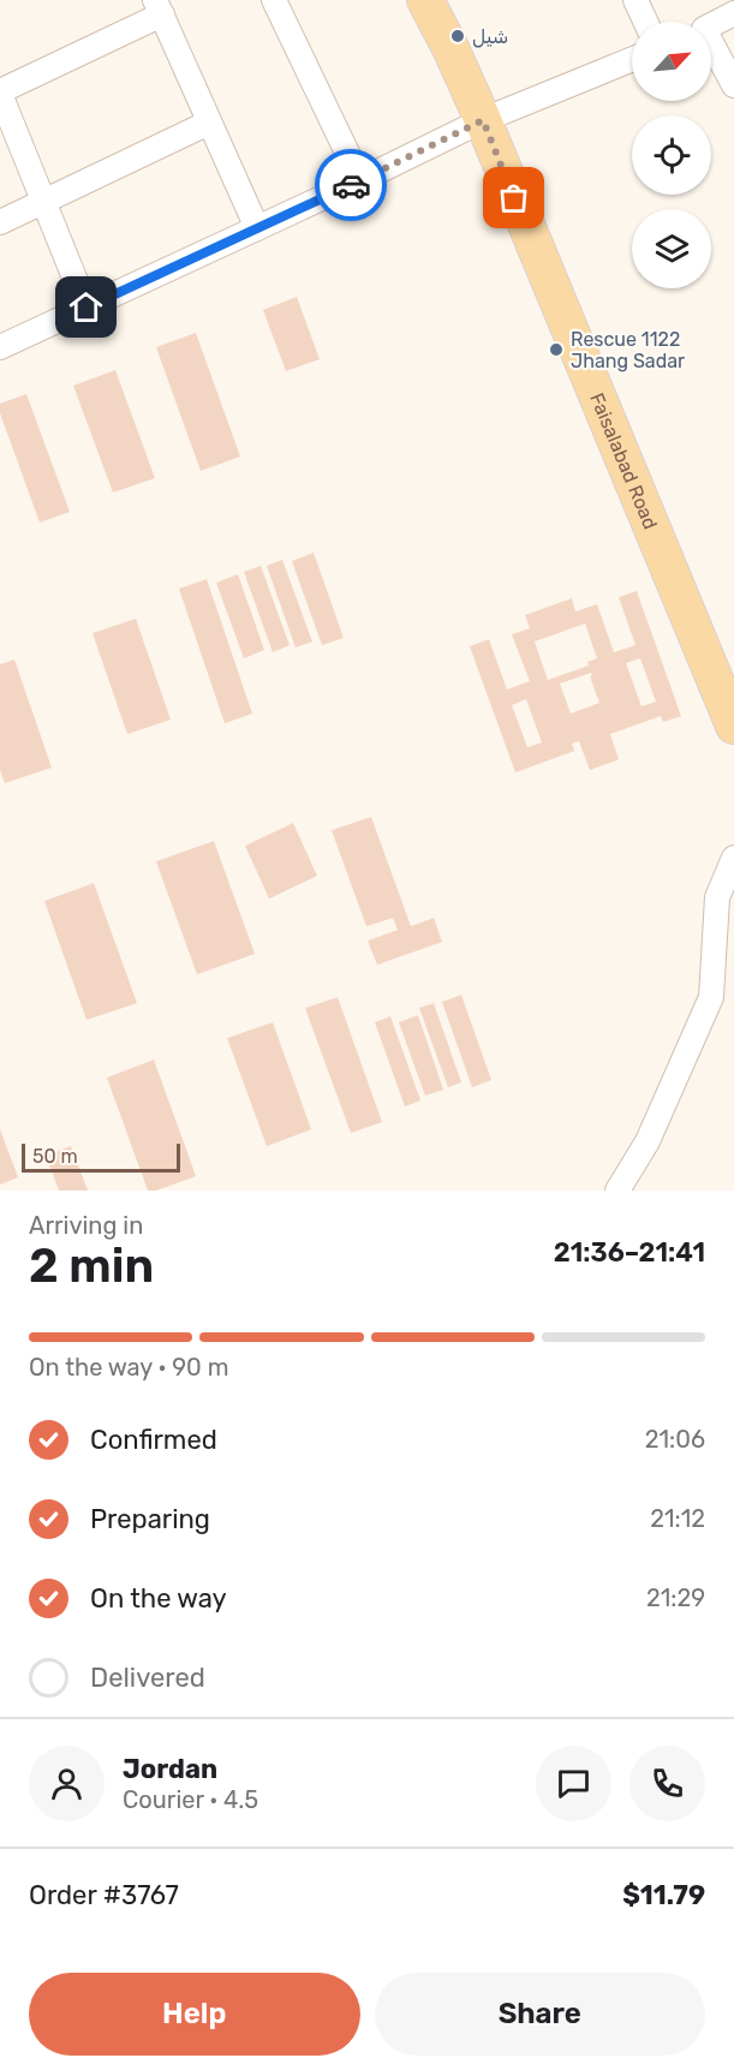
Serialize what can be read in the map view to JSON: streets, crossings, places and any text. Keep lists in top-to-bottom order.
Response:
{
  "streets": {
    "main road": ["Faisalabad Road"]
  },
  "places": ["شیل", "Rescue 1122 Jhang Sadar"],
  "scale_bar": "50 m",
  "north": "top right",
  "page": {
    "scale": "50 m",
    "heading": ["2 min", "Arriving in", "21:36–21:41"],
    "panel": [
      "Jordan",
      "Courier · 4.5",
      "Order #3767",
      "$11.79"
    ],
    "bar": "On the way · 90 m",
    "list": [
      ["Confirmed", "21:06"],
      ["Preparing", "21:12"],
      ["On the way", "21:29"],
      "Delivered"
    ],
    "buttons": ["Help", "Share"]
  }
}
